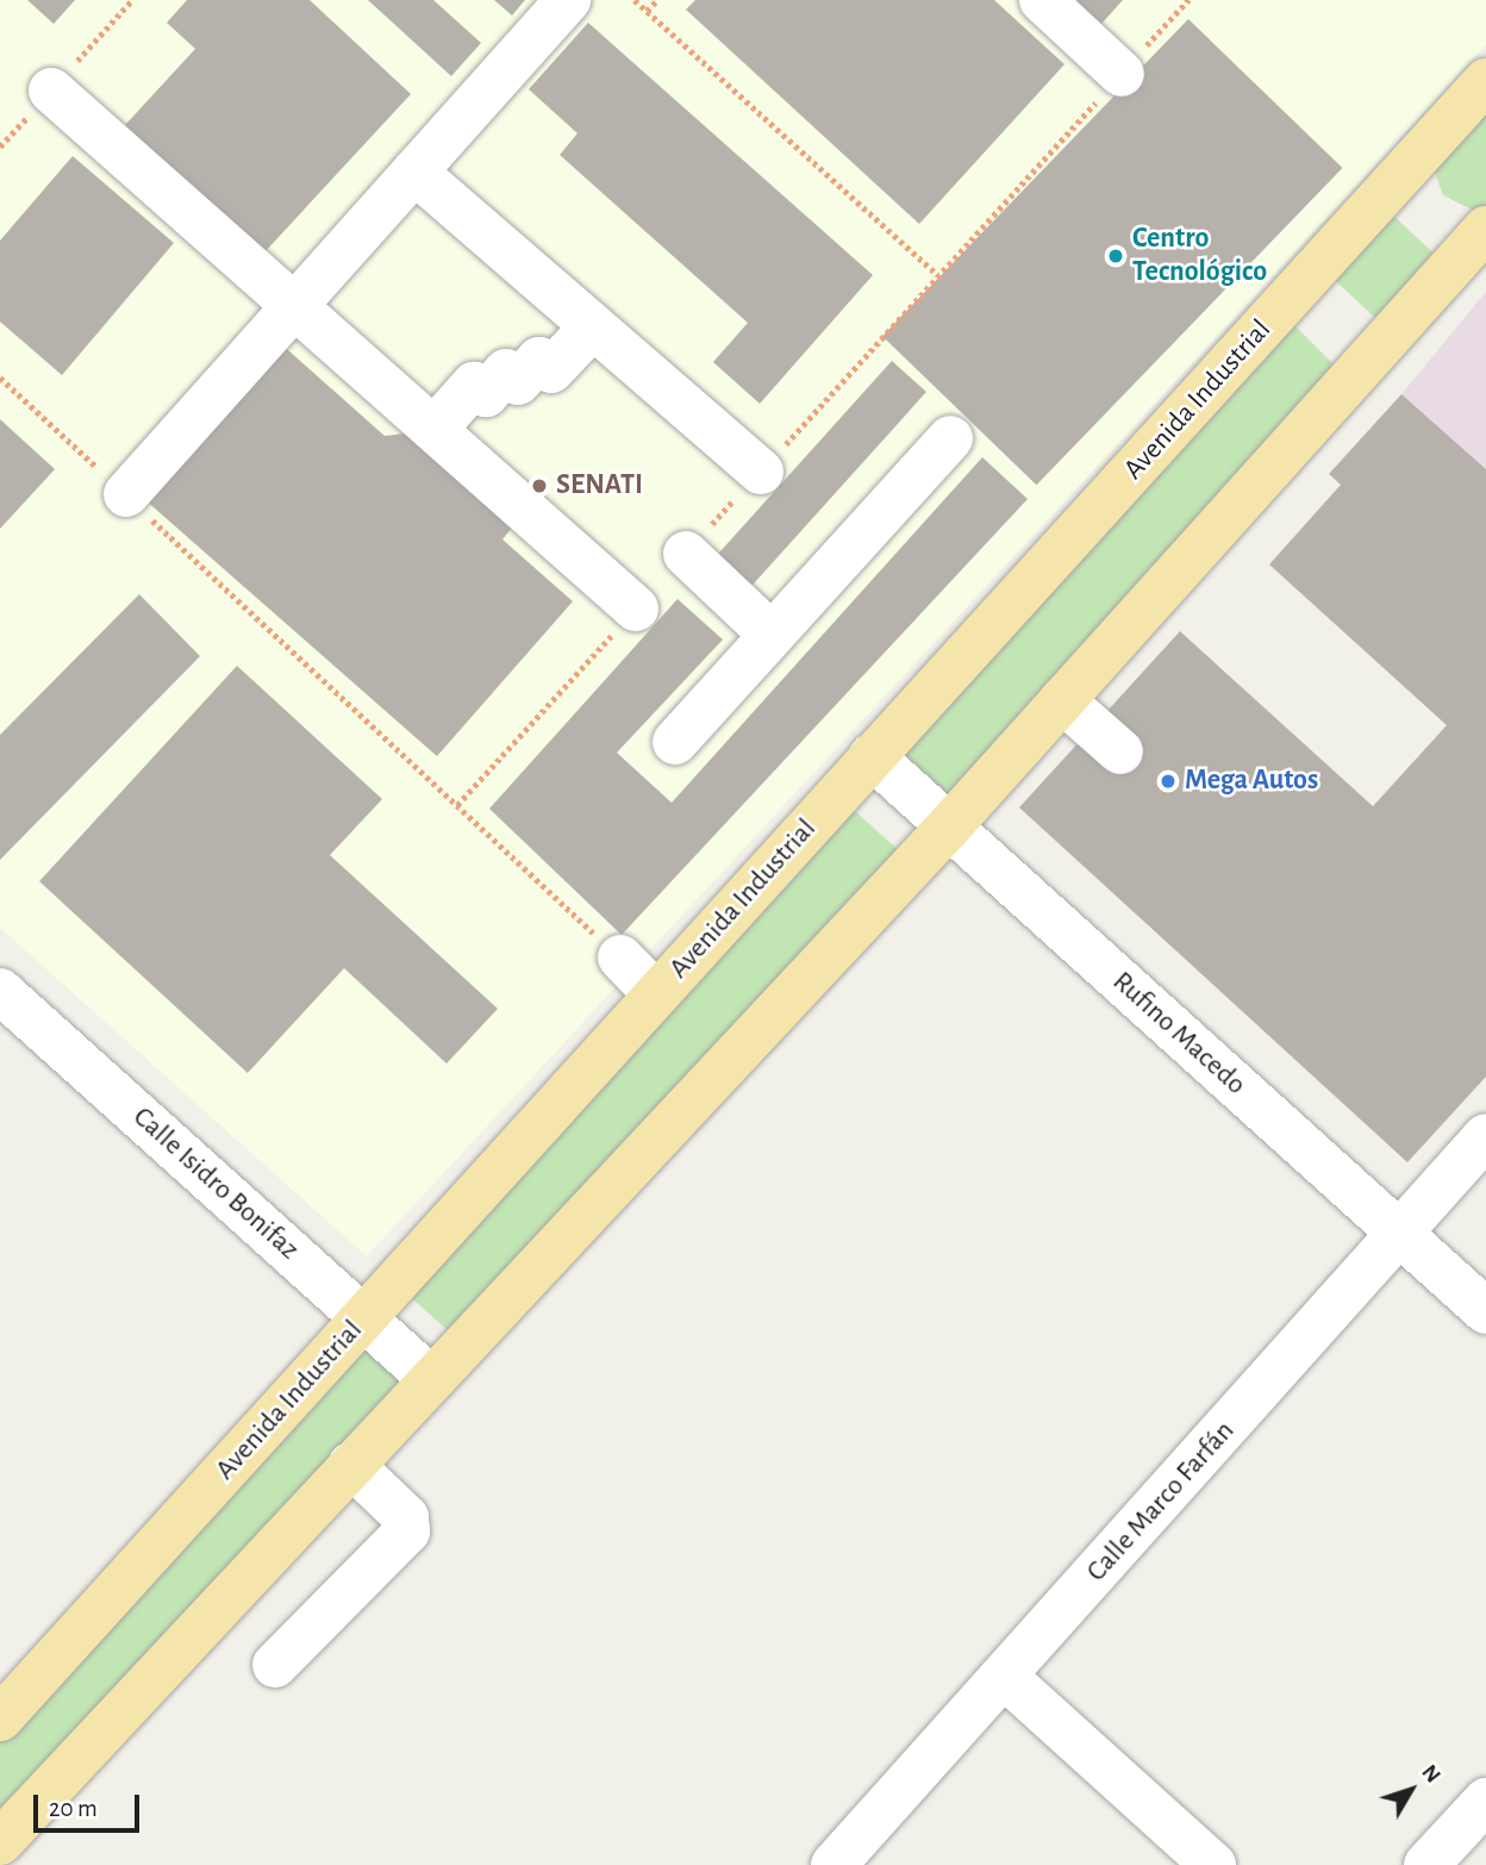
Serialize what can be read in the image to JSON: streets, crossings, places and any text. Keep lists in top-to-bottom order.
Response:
{
  "streets": {
    "main road": ["Avenida Industrial"],
    "street": ["Rufino Macedo", "Calle Isidro Bonifaz", "Calle Marco Farfán"]
  },
  "crossings": [
    ["Avenida Industrial", "Rufino Macedo"],
    ["Avenida Industrial", "Calle Isidro Bonifaz"],
    ["Rufino Macedo", "Calle Marco Farfán"]
  ],
  "places": ["Centro Tecnológico", "SENATI", "Mega Autos"],
  "scale_bar": "20 m",
  "north": "top right"
}
